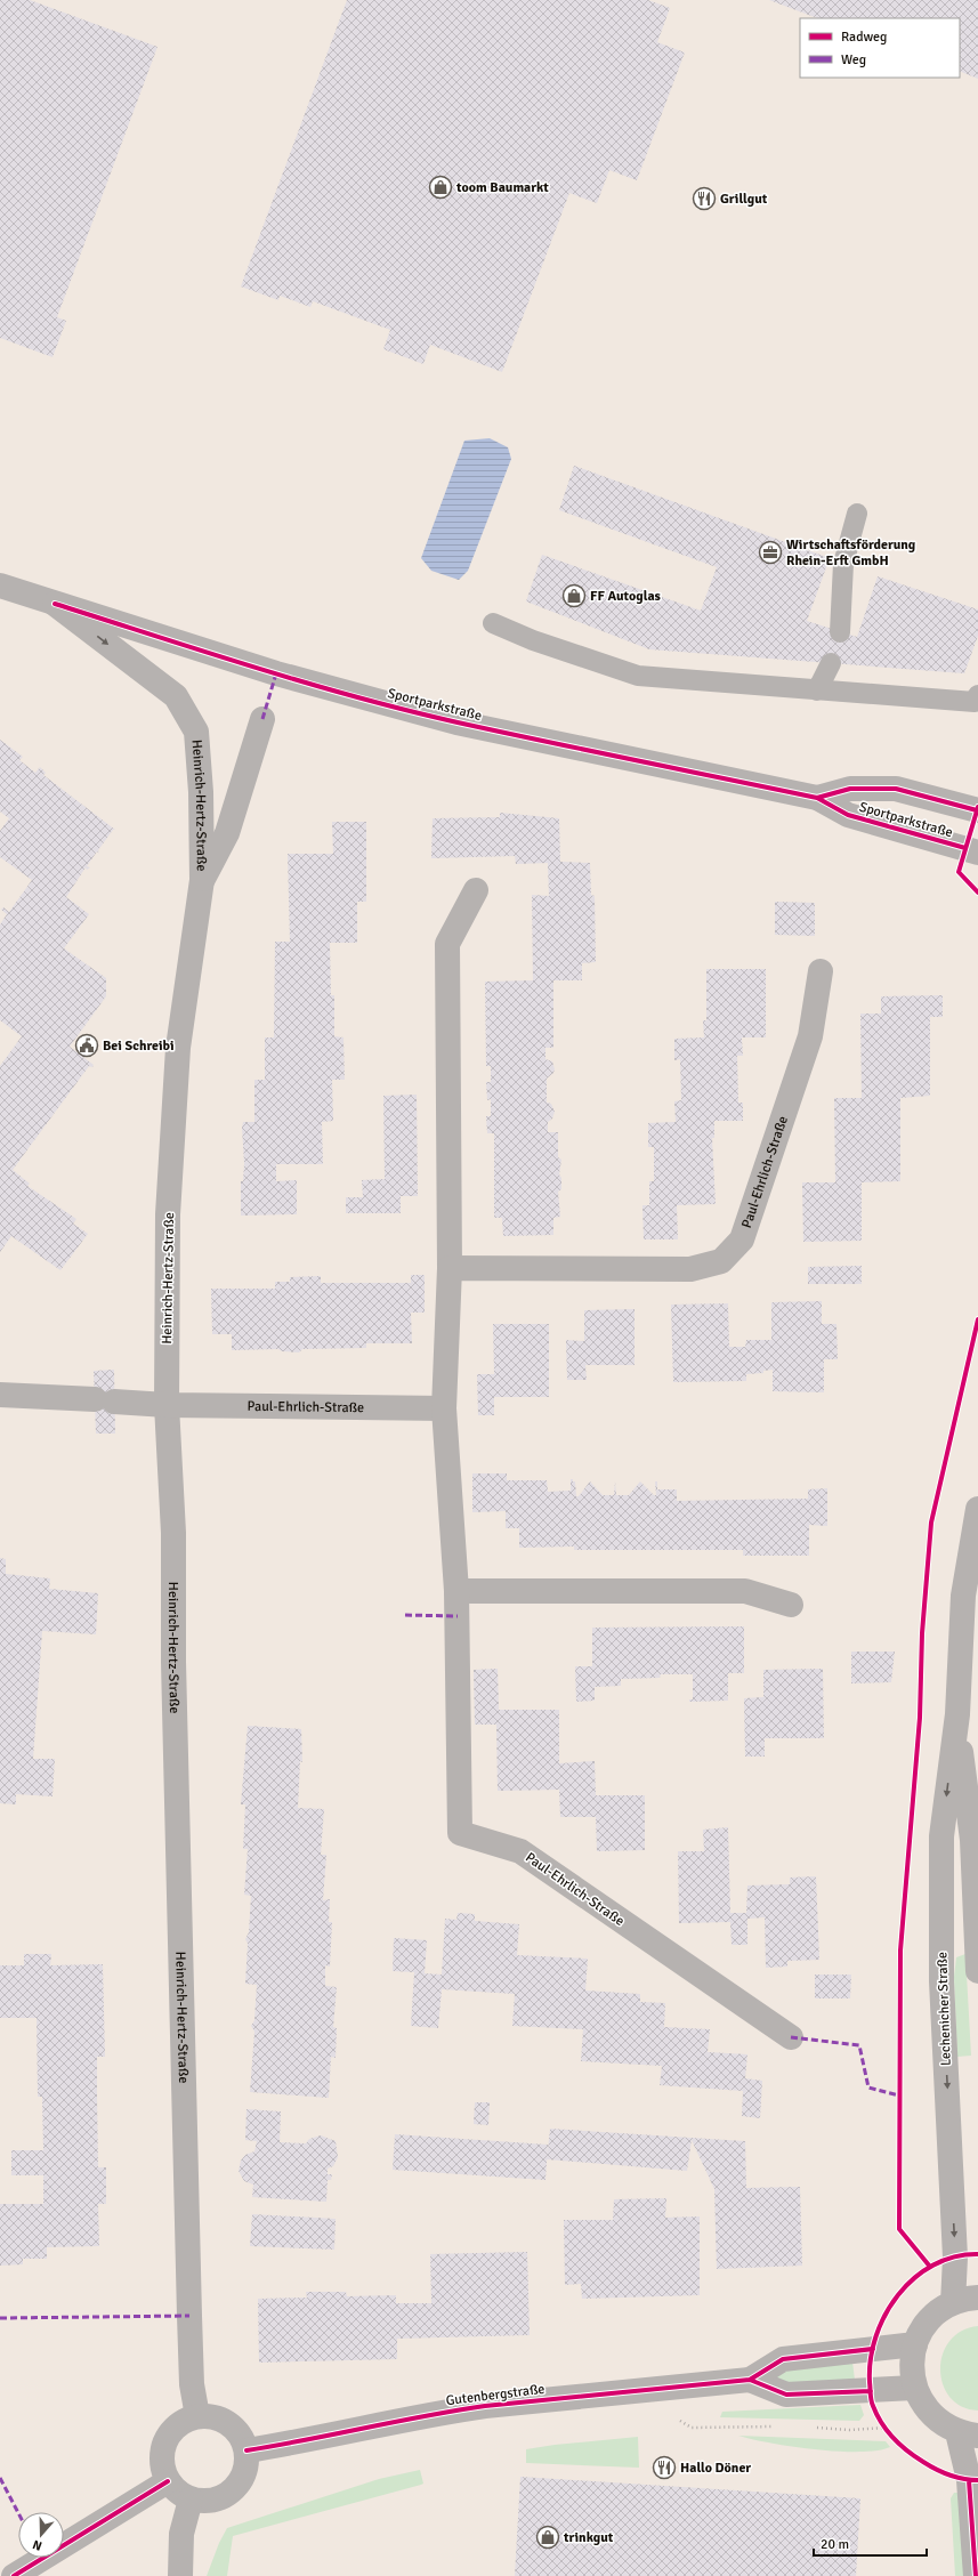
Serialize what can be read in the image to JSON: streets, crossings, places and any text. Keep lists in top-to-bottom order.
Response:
{
  "streets": {
    "street": [
      "Sportparkstraße",
      "Heinrich-Hertz-Straße",
      "Paul-Ehrlich-Straße",
      "Lechenicher Straße",
      "Gutenbergstraße"
    ]
  },
  "crossings": [
    ["Sportparkstraße", "Heinrich-Hertz-Straße"],
    ["Heinrich-Hertz-Straße", "Paul-Ehrlich-Straße"],
    ["Heinrich-Hertz-Straße", "Gutenbergstraße"]
  ],
  "places": {
    "shop": ["toom Baumarkt", "FF Autoglas", "trinkgut"],
    "restaurant": ["Grillgut", "Hallo Döner"],
    "office": ["Wirtschaftsförderung Rhein-Erft GmbH"],
    "public building": ["Bei Schreibi"]
  },
  "legend": ["Radweg", "Weg"],
  "scale_bar": "20 m",
  "north": "bottom"
}
